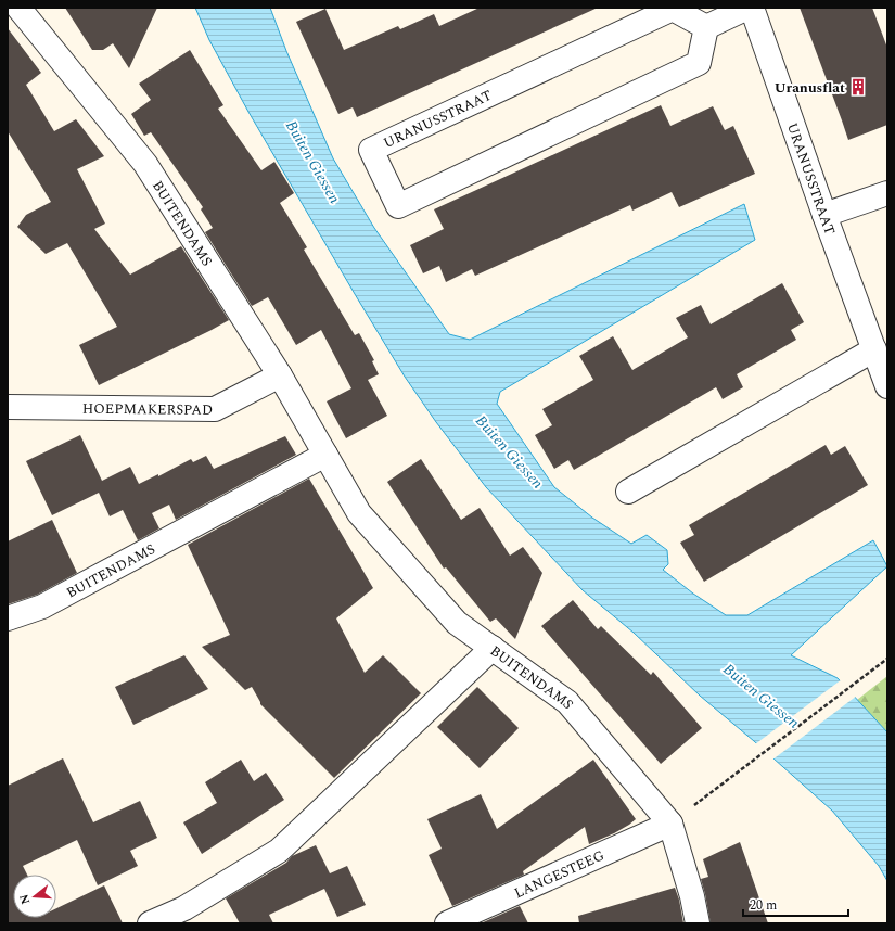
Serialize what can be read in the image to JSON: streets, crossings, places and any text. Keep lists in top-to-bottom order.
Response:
{
  "streets": {
    "street": [
      "URANUSSTRAAT",
      "BUITENDAMS",
      "HOEPMAKERSPAD",
      "LANGESTEEG"
    ]
  },
  "crossings": [
    ["BUITENDAMS", "HOEPMAKERSPAD"],
    ["BUITENDAMS", "LANGESTEEG"]
  ],
  "water": ["Buiten Giessen"],
  "places": {
    "building": ["Uranusflat"]
  },
  "scale_bar": "20 m",
  "north": "left"
}
